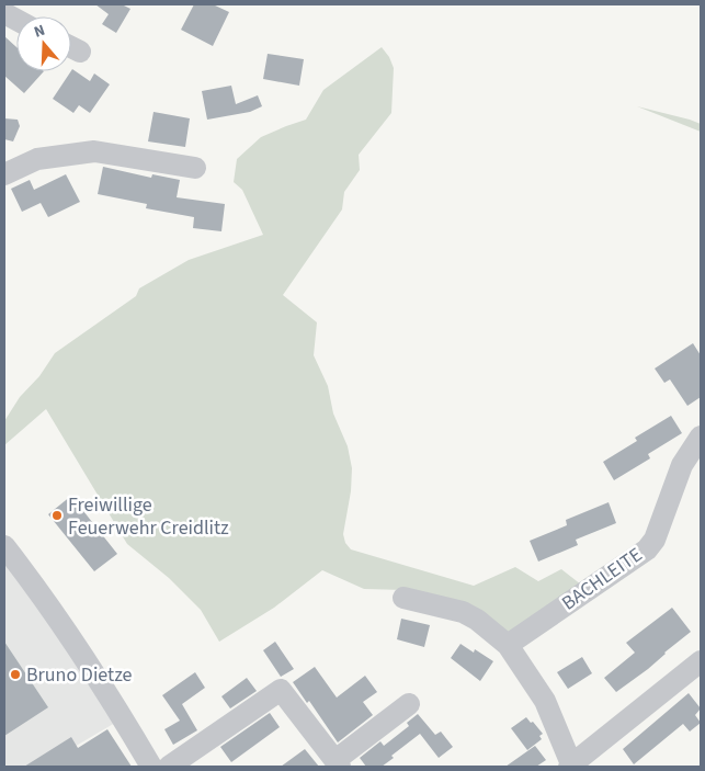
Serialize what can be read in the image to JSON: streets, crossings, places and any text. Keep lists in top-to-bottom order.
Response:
{
  "streets": {
    "street": ["BACHLEITE"]
  },
  "places": ["Freiwillige Feuerwehr Creidlitz", "Bruno Dietze"],
  "north": "top"
}
